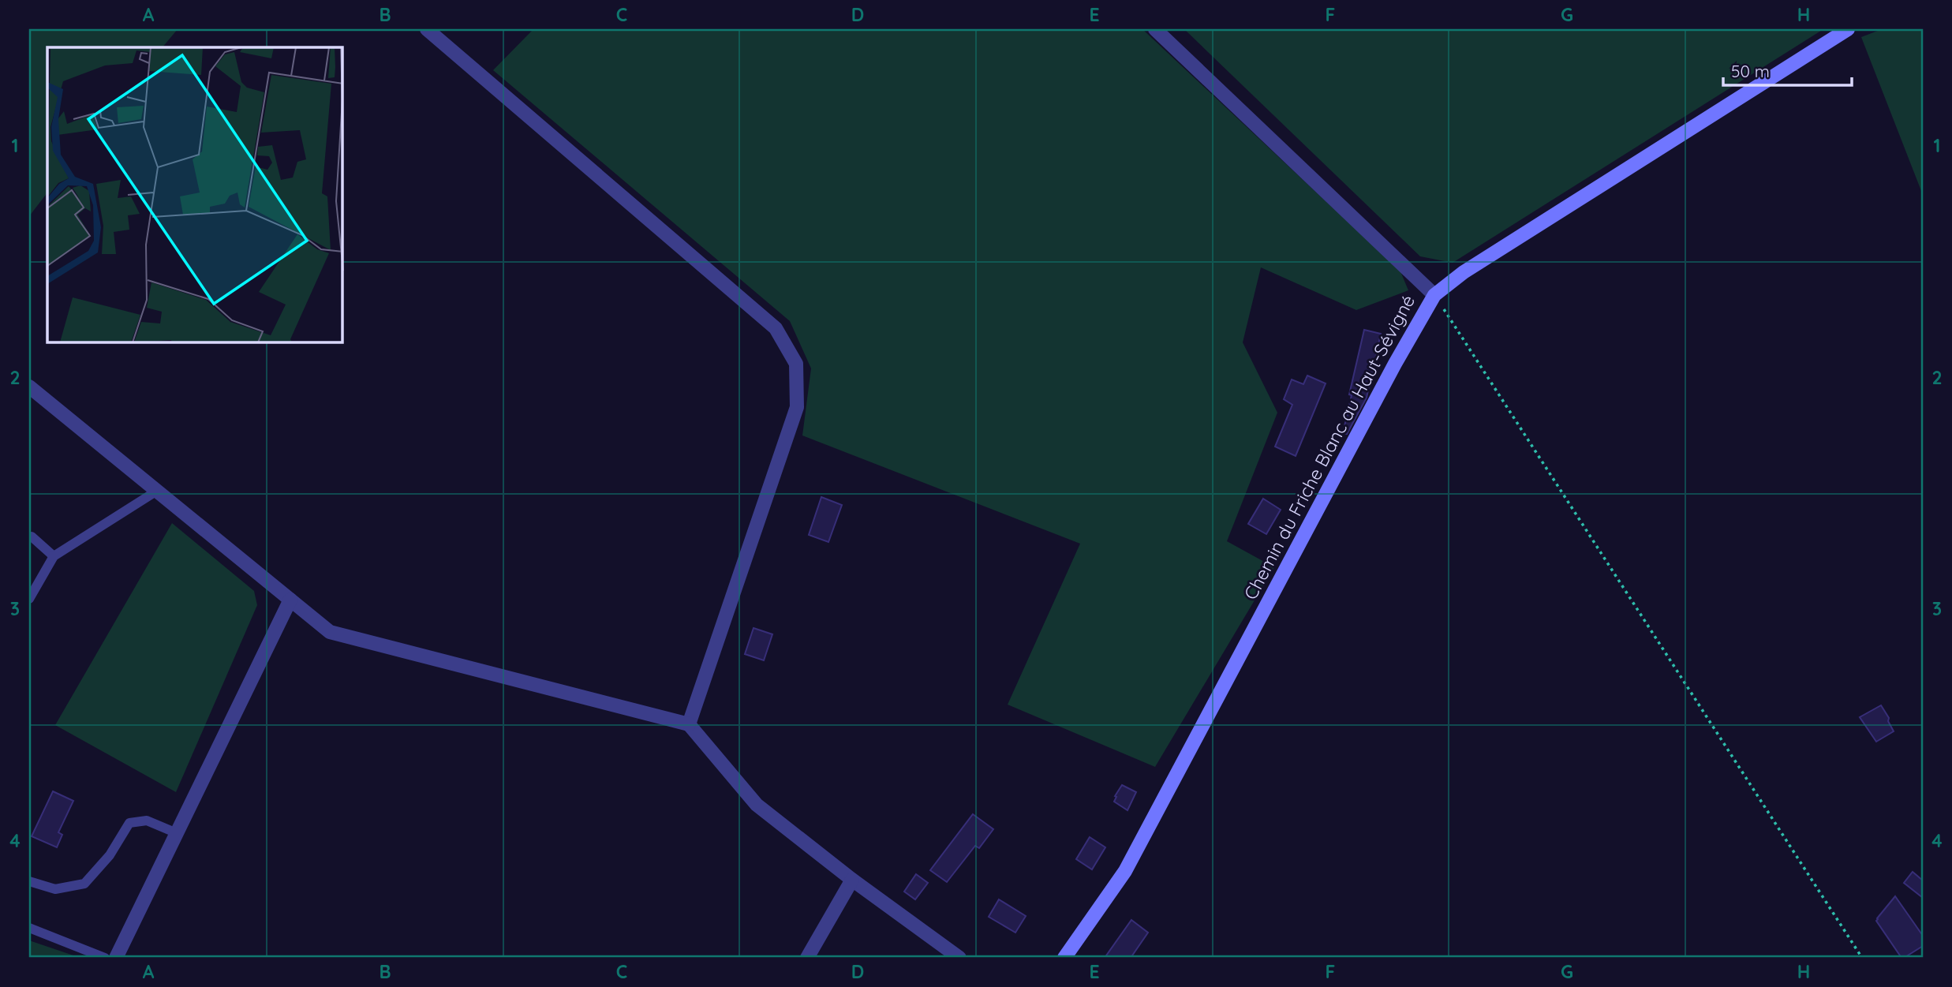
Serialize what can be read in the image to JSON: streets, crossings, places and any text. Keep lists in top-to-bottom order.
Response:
{
  "streets": {
    "street": ["Chemin du Friche Blanc au Haut-Sévigné"]
  },
  "scale_bar": "50 m",
  "grid": {
    "columns": [
      "A",
      "B",
      "C",
      "D",
      "E",
      "F",
      "G",
      "H"
    ],
    "rows": [
      "1",
      "2",
      "3",
      "4"
    ]
  }
}
